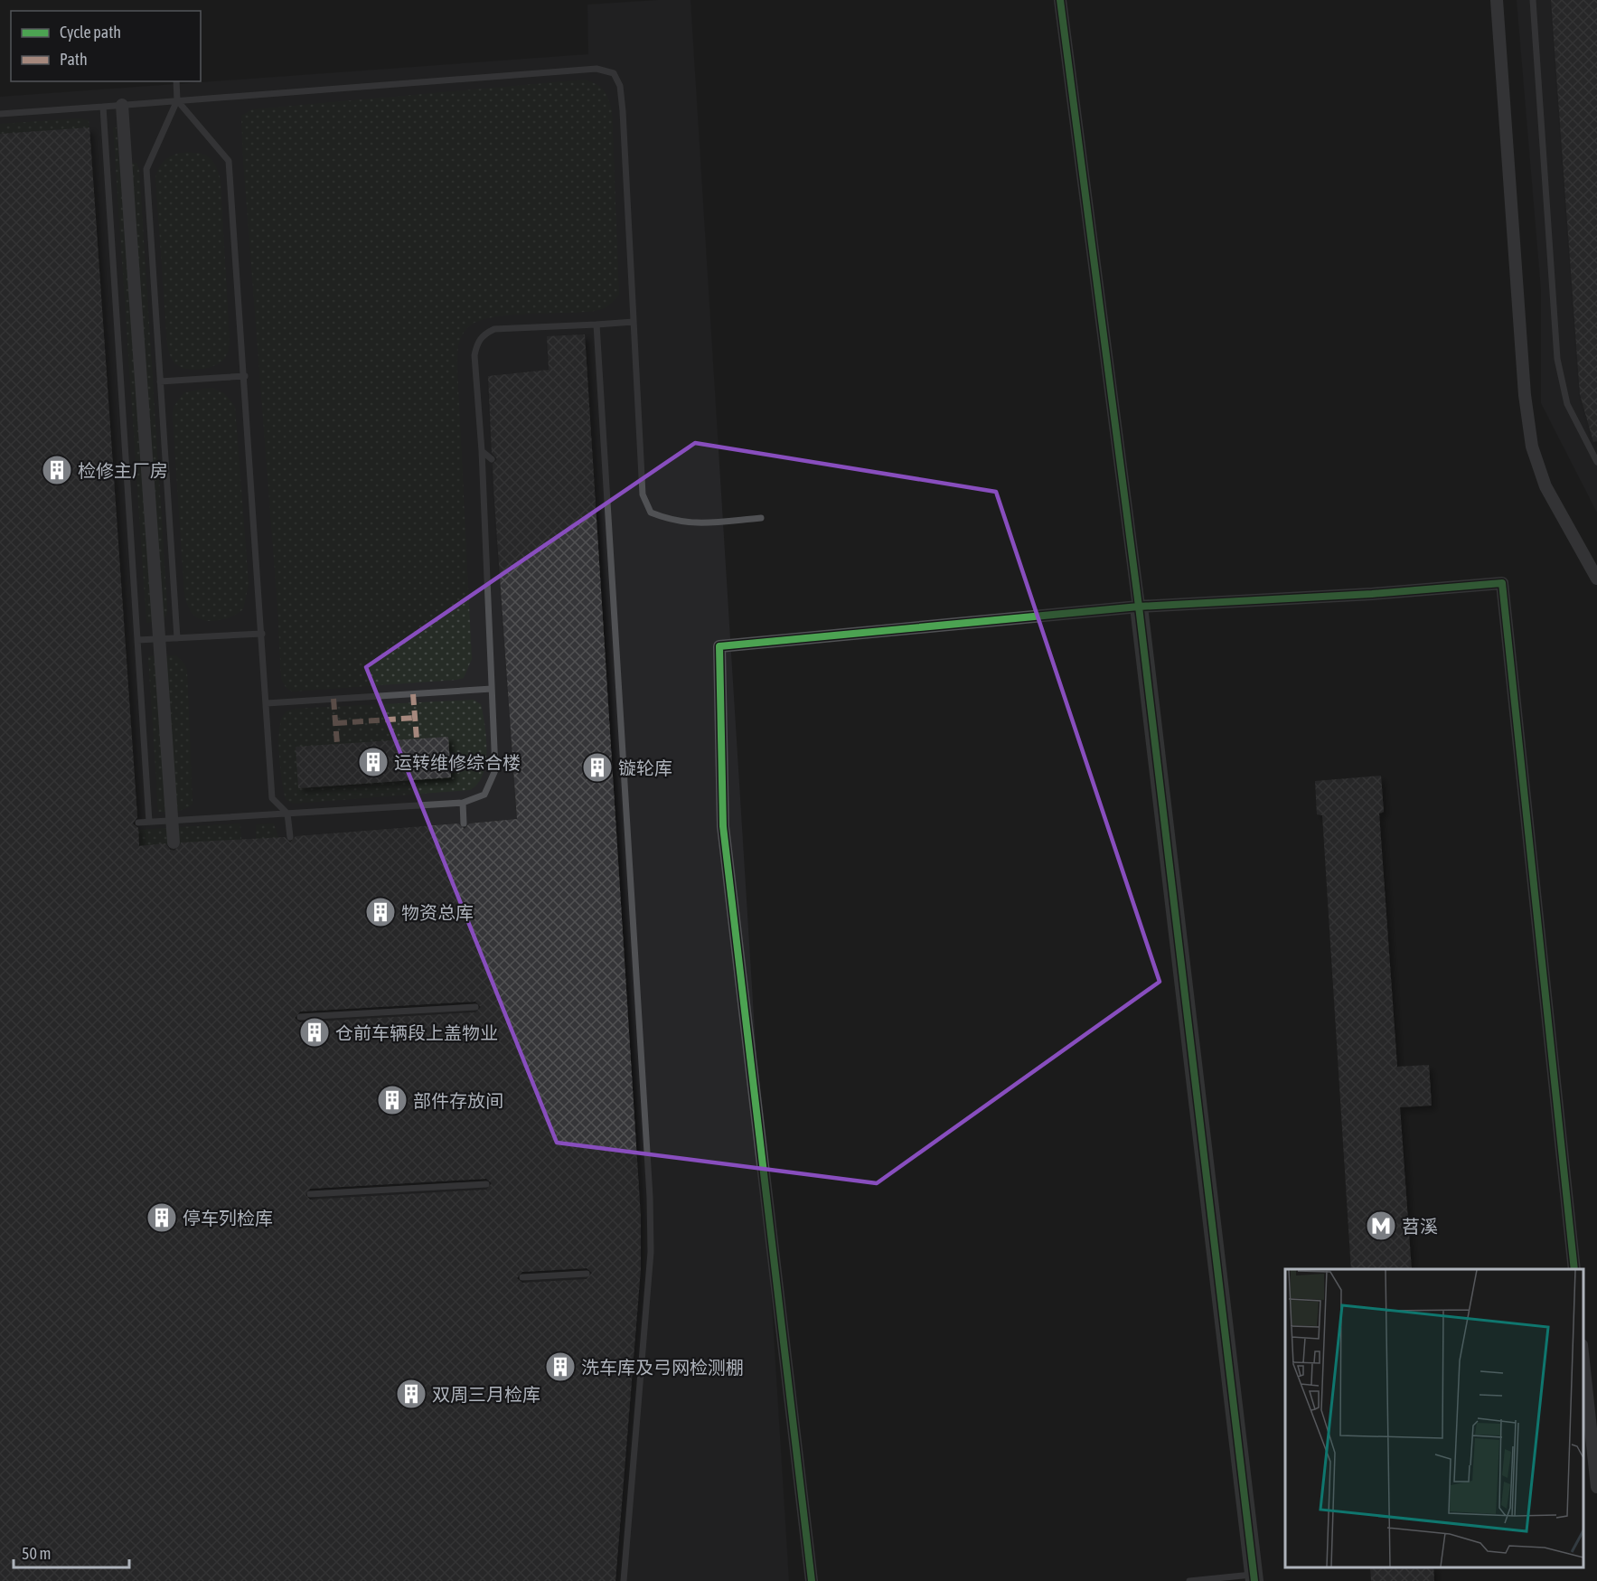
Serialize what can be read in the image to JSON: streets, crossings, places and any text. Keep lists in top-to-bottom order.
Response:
{
  "places": {
    "building": [
      "检修主厂房",
      "运转维修综合楼",
      "镟轮库",
      "物资总库",
      "仓前车辆段上盖物业",
      "部件存放间",
      "停车列检库",
      "洗车库及弓网检测棚",
      "双周三月检库"
    ],
    "metro station": ["苕溪"]
  },
  "legend": ["Cycle path", "Path"],
  "scale_bar": "50 m"
}
